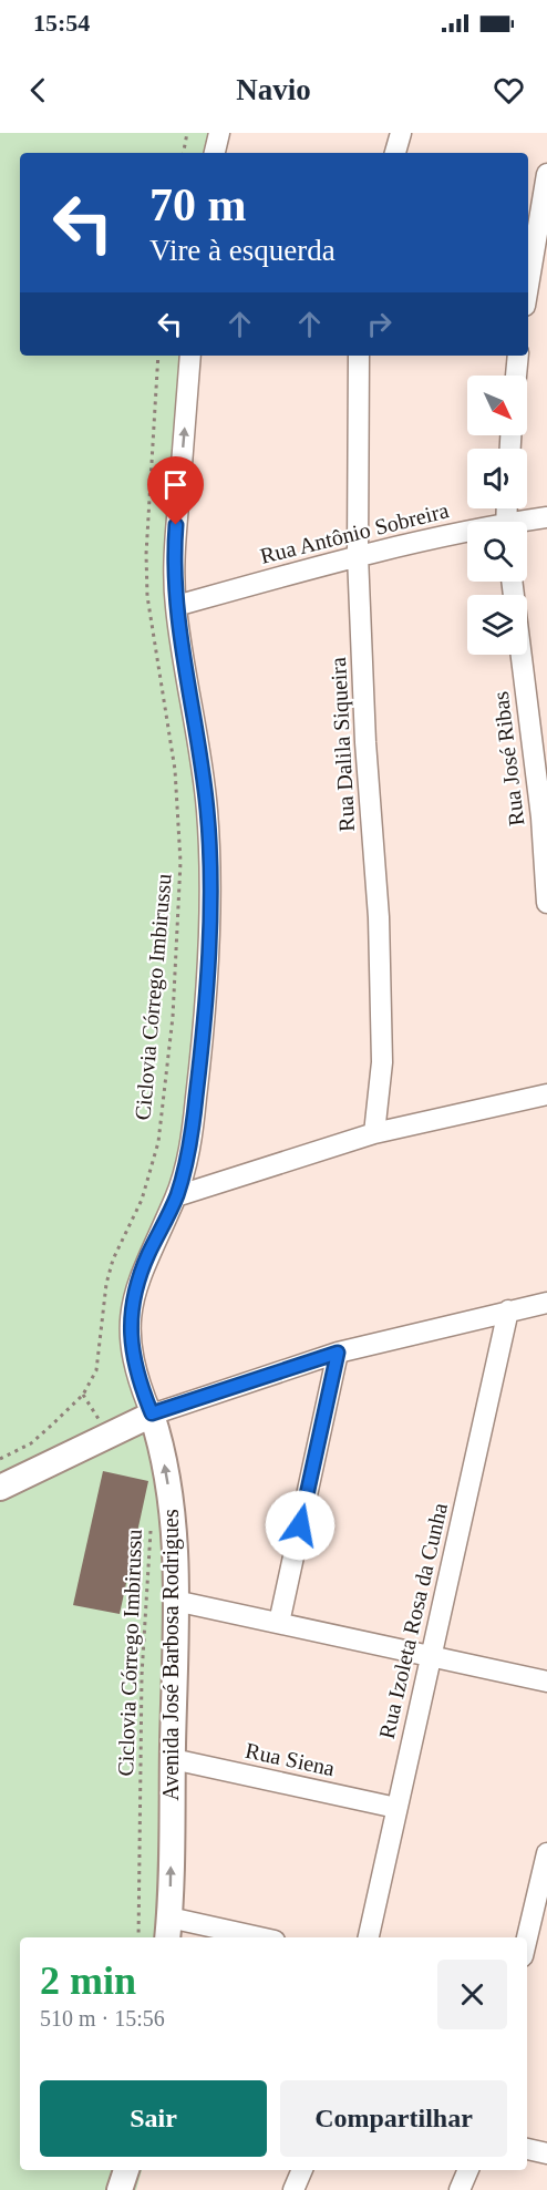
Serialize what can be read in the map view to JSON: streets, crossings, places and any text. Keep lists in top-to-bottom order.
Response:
{
  "streets": {
    "main road": ["Avenida José Barbosa Rodrigues"],
    "street": [
      "Rua Antônio Sobreira",
      "Rua Dalila Siqueira",
      "Rua José Ribas",
      "Rua Izoleta Rosa da Cunha",
      "Rua Siena"
    ],
    "path": ["Ciclovia Córrego Imbirussu"]
  },
  "crossings": [
    ["Rua Antônio Sobreira", "Rua Dalila Siqueira"],
    ["Rua Antônio Sobreira", "Avenida José Barbosa Rodrigues"],
    ["Rua Izoleta Rosa da Cunha", "Rua Siena"],
    ["Avenida José Barbosa Rodrigues", "Rua Siena"]
  ],
  "north": "bottom right",
  "page": {
    "status": "15:54",
    "header": "Navio",
    "turn": ["70 m", "Vire à esquerda"],
    "heading": ["2 min", "510 m · 15:56"],
    "buttons": ["Sair", "Compartilhar"]
  }
}
